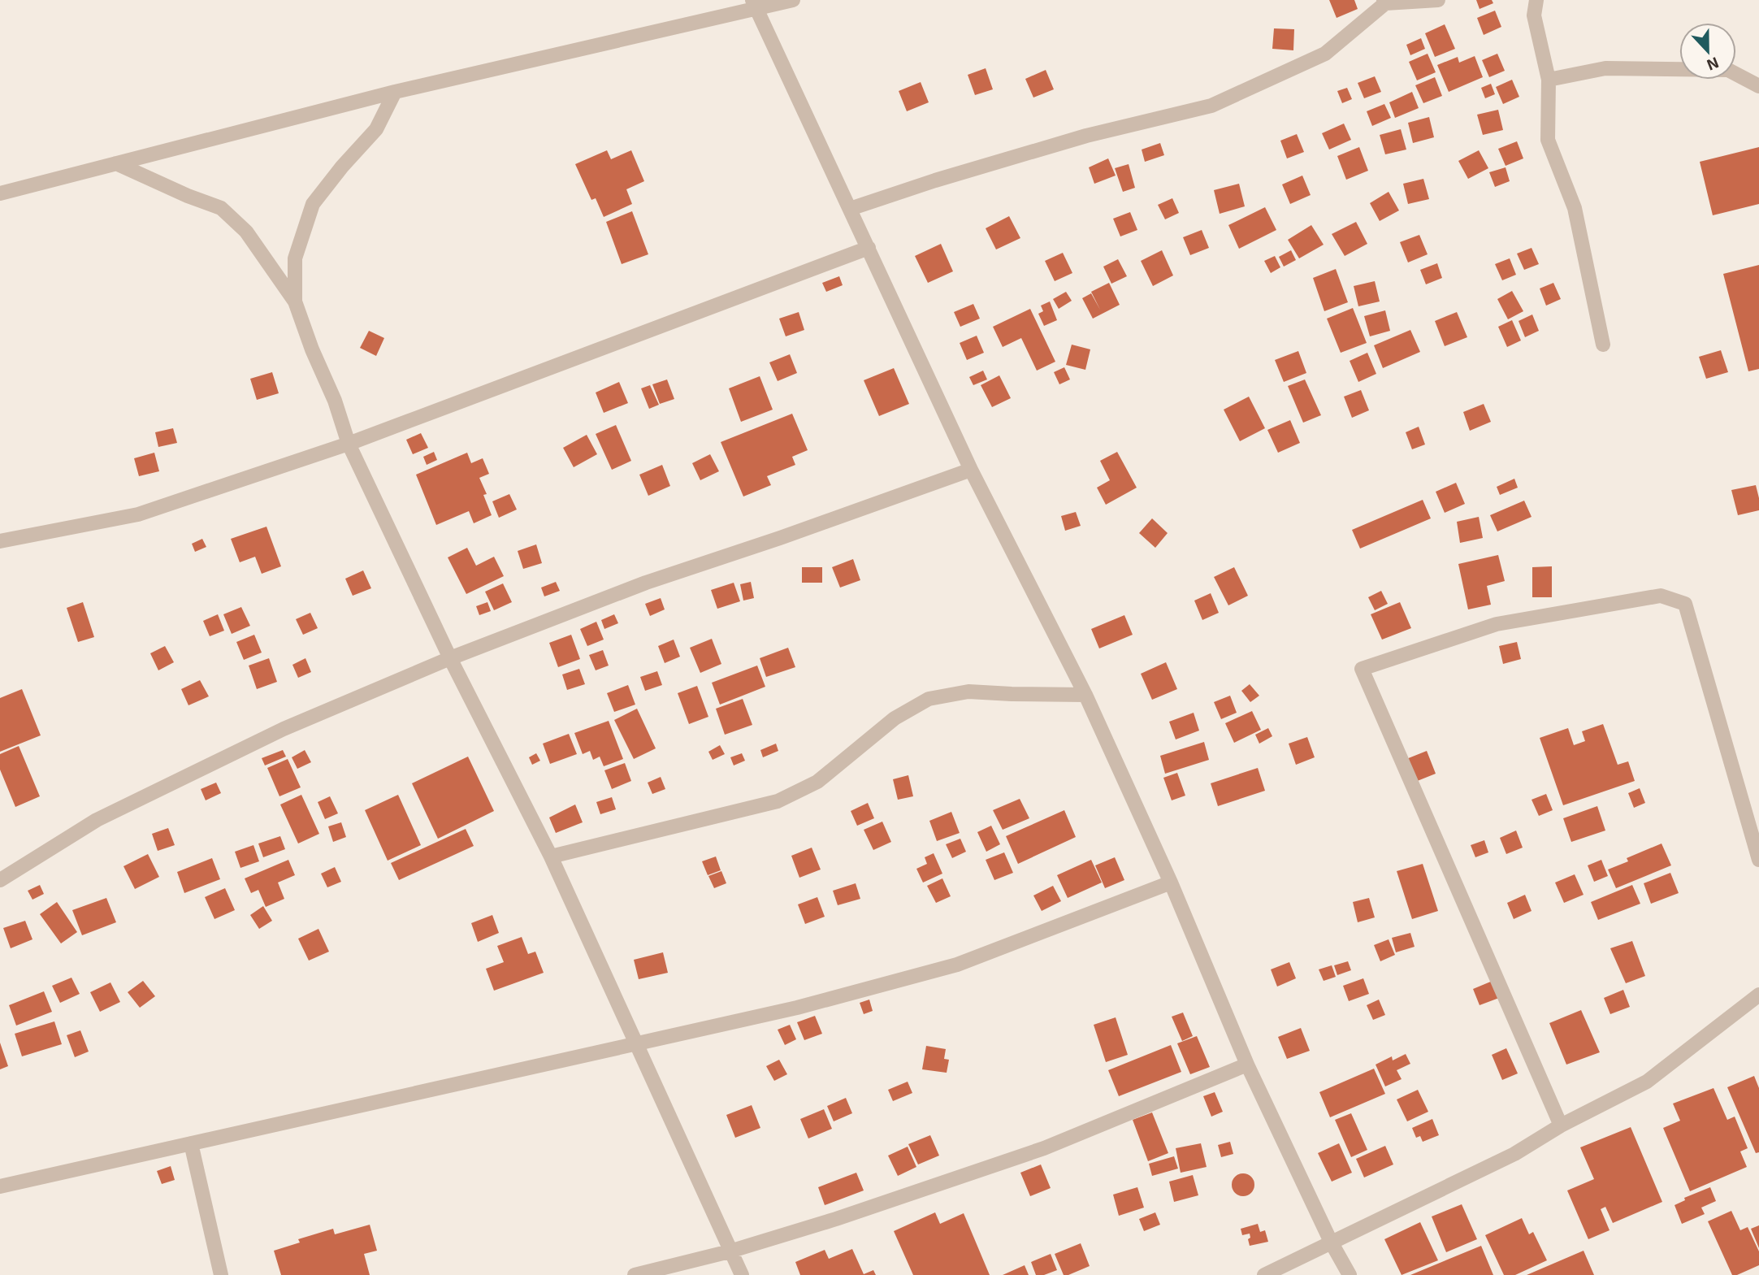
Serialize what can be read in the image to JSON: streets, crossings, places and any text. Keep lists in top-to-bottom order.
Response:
{
  "north": "bottom"
}
